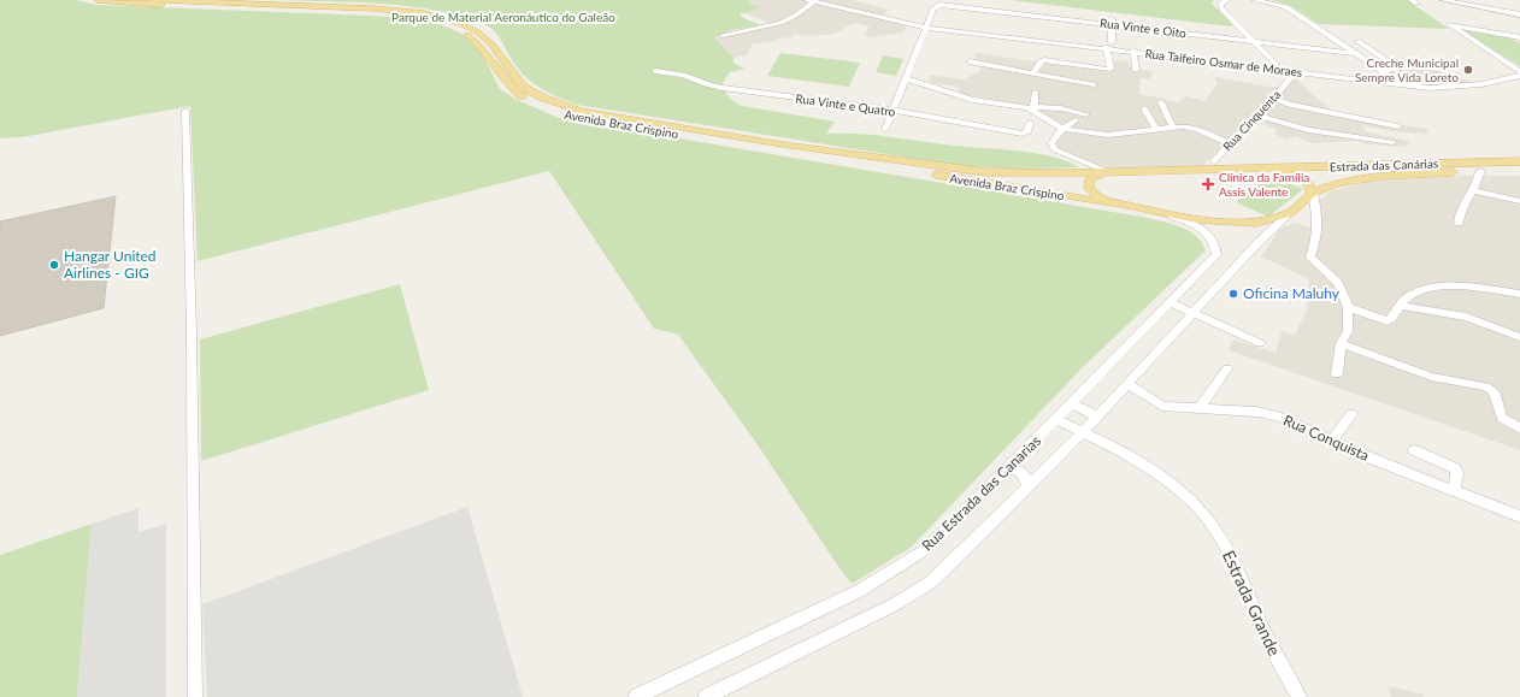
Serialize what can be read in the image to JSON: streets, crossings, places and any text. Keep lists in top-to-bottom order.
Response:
{
  "streets": {
    "main road": ["Avenida Braz Crispino", "Estrada das Canárias"],
    "street": [
      "Rua Vinte e Oito",
      "Rua Taifeiro Osmar de Moraes",
      "Rua Vinte e Quatro",
      "Rua Cinquenta",
      "Rua Conquista",
      "Rua Estrada das Canarias",
      "Estrada Grande"
    ]
  },
  "crossings": [
    ["Rua Vinte e Oito", "Rua Taifeiro Osmar de Moraes"],
    ["Rua Vinte e Oito", "Rua Cinquenta"],
    ["Rua Taifeiro Osmar de Moraes", "Rua Cinquenta"],
    ["Avenida Braz Crispino", "Estrada das Canárias"],
    ["Estrada das Canárias", "Rua Estrada das Canarias"],
    ["Rua Conquista", "Rua Estrada das Canarias"],
    ["Rua Estrada das Canarias", "Estrada Grande"]
  ],
  "parks": ["Parque de Material Aeronáutico do Galeão"],
  "places": {
    "other": ["Creche Municipal Sempre Vida Loreto", "Hangar United Airlines - GIG", "Oficina Maluhy"],
    "health": ["Clínica da Família Assis Valente"]
  }
}
